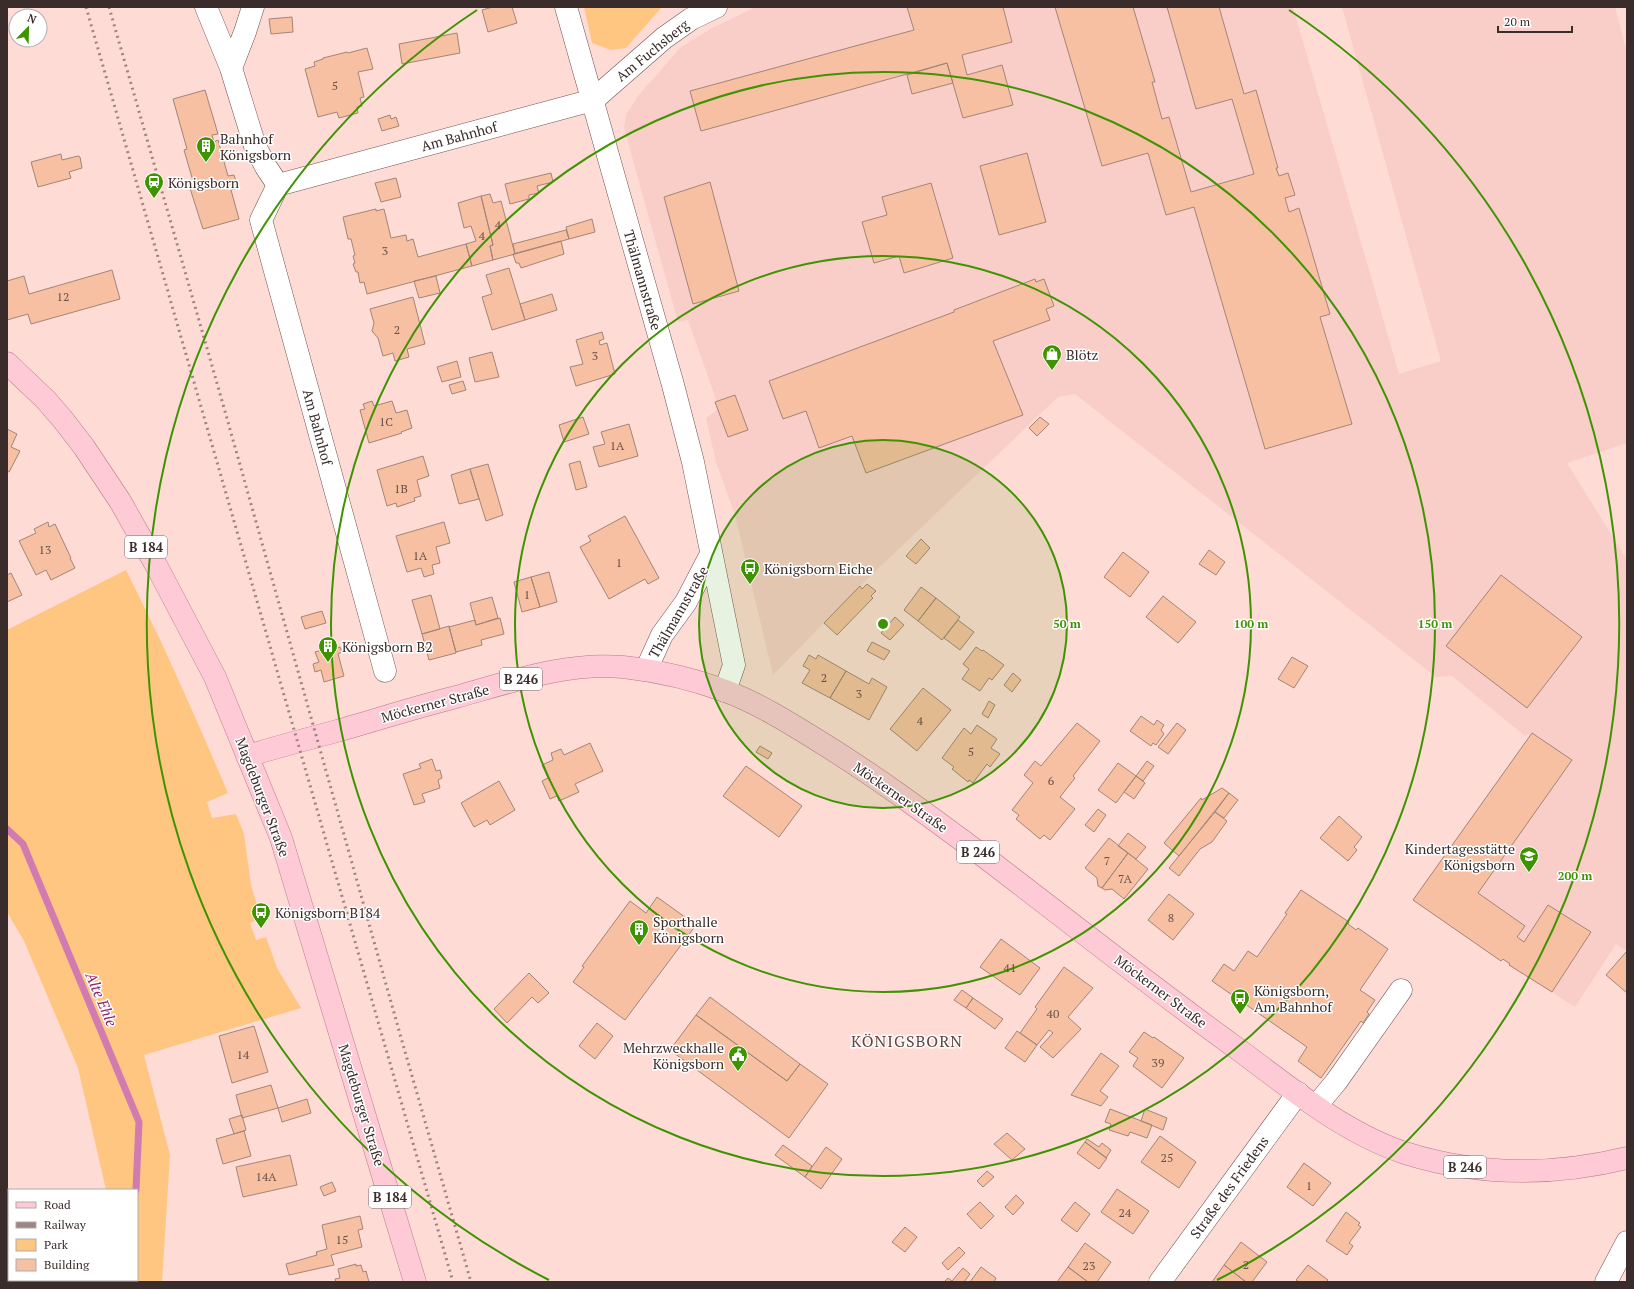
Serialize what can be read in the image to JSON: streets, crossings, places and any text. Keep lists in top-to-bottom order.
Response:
{
  "streets": {
    "main road": [
      "B 184",
      "B 246",
      "Möckerner Straße",
      "Magdeburger Straße"
    ],
    "street": [
      "Am Fuchsberg",
      "Am Bahnhof",
      "Thälmannstraße",
      "Straße des Friedens"
    ]
  },
  "crossings": [
    ["Am Fuchsberg", "Am Bahnhof"],
    ["Am Fuchsberg", "Thälmannstraße"],
    ["Am Bahnhof", "Thälmannstraße"],
    ["Thälmannstraße", "Möckerner Straße"],
    ["Möckerner Straße", "Magdeburger Straße"],
    ["Möckerner Straße", "Straße des Friedens"]
  ],
  "districts": ["KÖNIGSBORN"],
  "water": ["Alte Ehle"],
  "places": {
    "building": ["Bahnhof Königsborn", "Königsborn B2", "Sporthalle Königsborn"],
    "station": ["Königsborn"],
    "shop": ["Blötz"],
    "bus stop": ["Königsborn Eiche", "Königsborn B184", "Königsborn, Am Bahnhof"],
    "school or university": ["Kindertagesstätte Königsborn"],
    "public building": ["Mehrzweckhalle Königsborn"]
  },
  "house_numbers": [
    "5",
    "4",
    "4",
    "3",
    "12",
    "2",
    "3",
    "1C",
    "1A",
    "1B",
    "13",
    "1A",
    "1",
    "1",
    "2",
    "3",
    "4",
    "5",
    "6",
    "7",
    "7A",
    "8",
    "41",
    "40",
    "14",
    "39",
    "25",
    "14A",
    "1",
    "24",
    "15",
    "2",
    "23"
  ],
  "legend": [
    "Road",
    "Railway",
    "Park",
    "Building"
  ],
  "scale_bar": "20 m",
  "north": "top right",
  "rings": [
    "50 m",
    "100 m",
    "150 m",
    "200 m"
  ]
}
